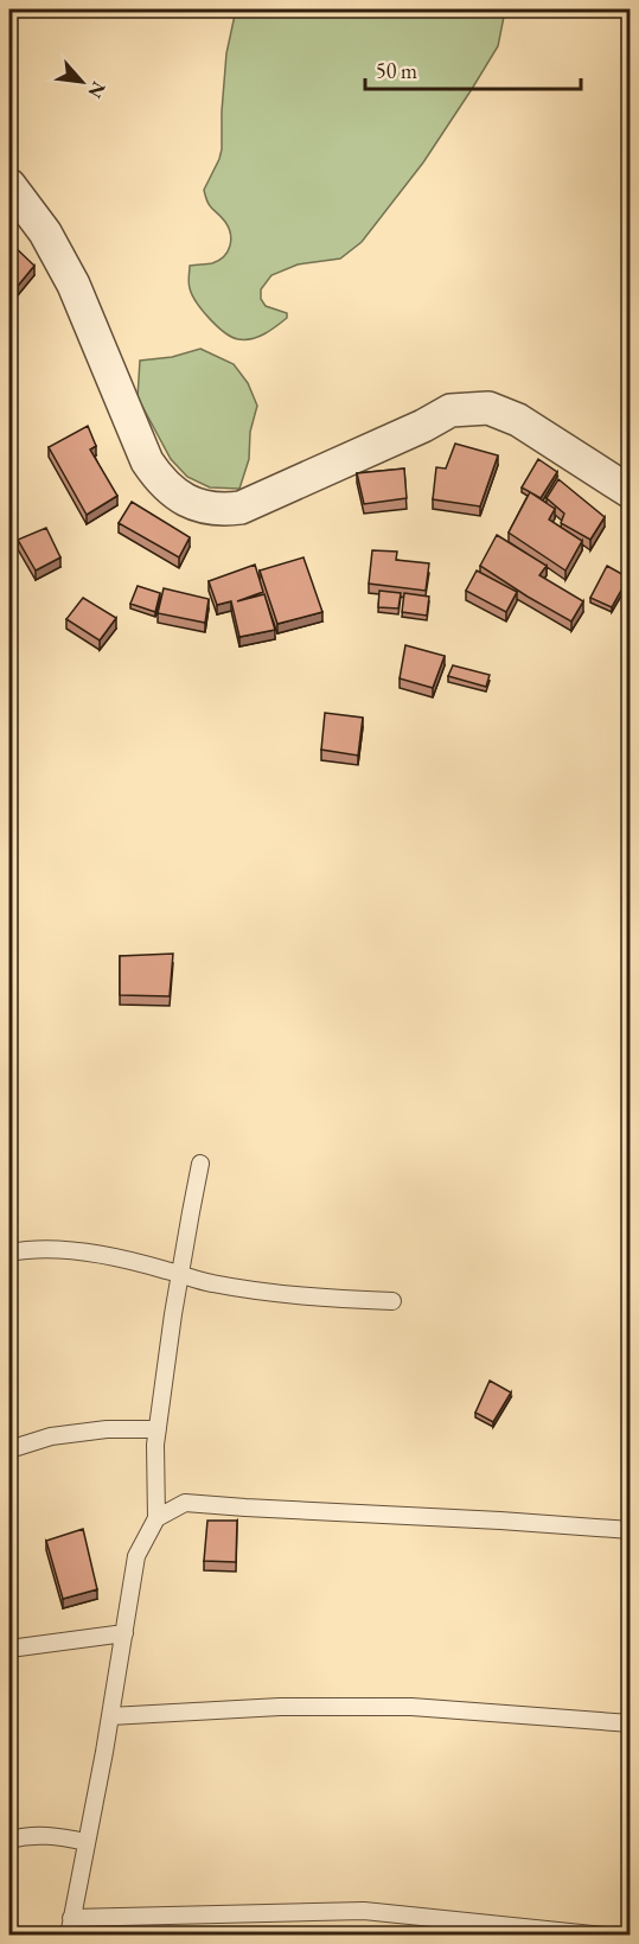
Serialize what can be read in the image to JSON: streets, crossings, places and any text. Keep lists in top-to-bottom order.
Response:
{
  "scale_bar": "50 m",
  "north": "bottom right"
}
